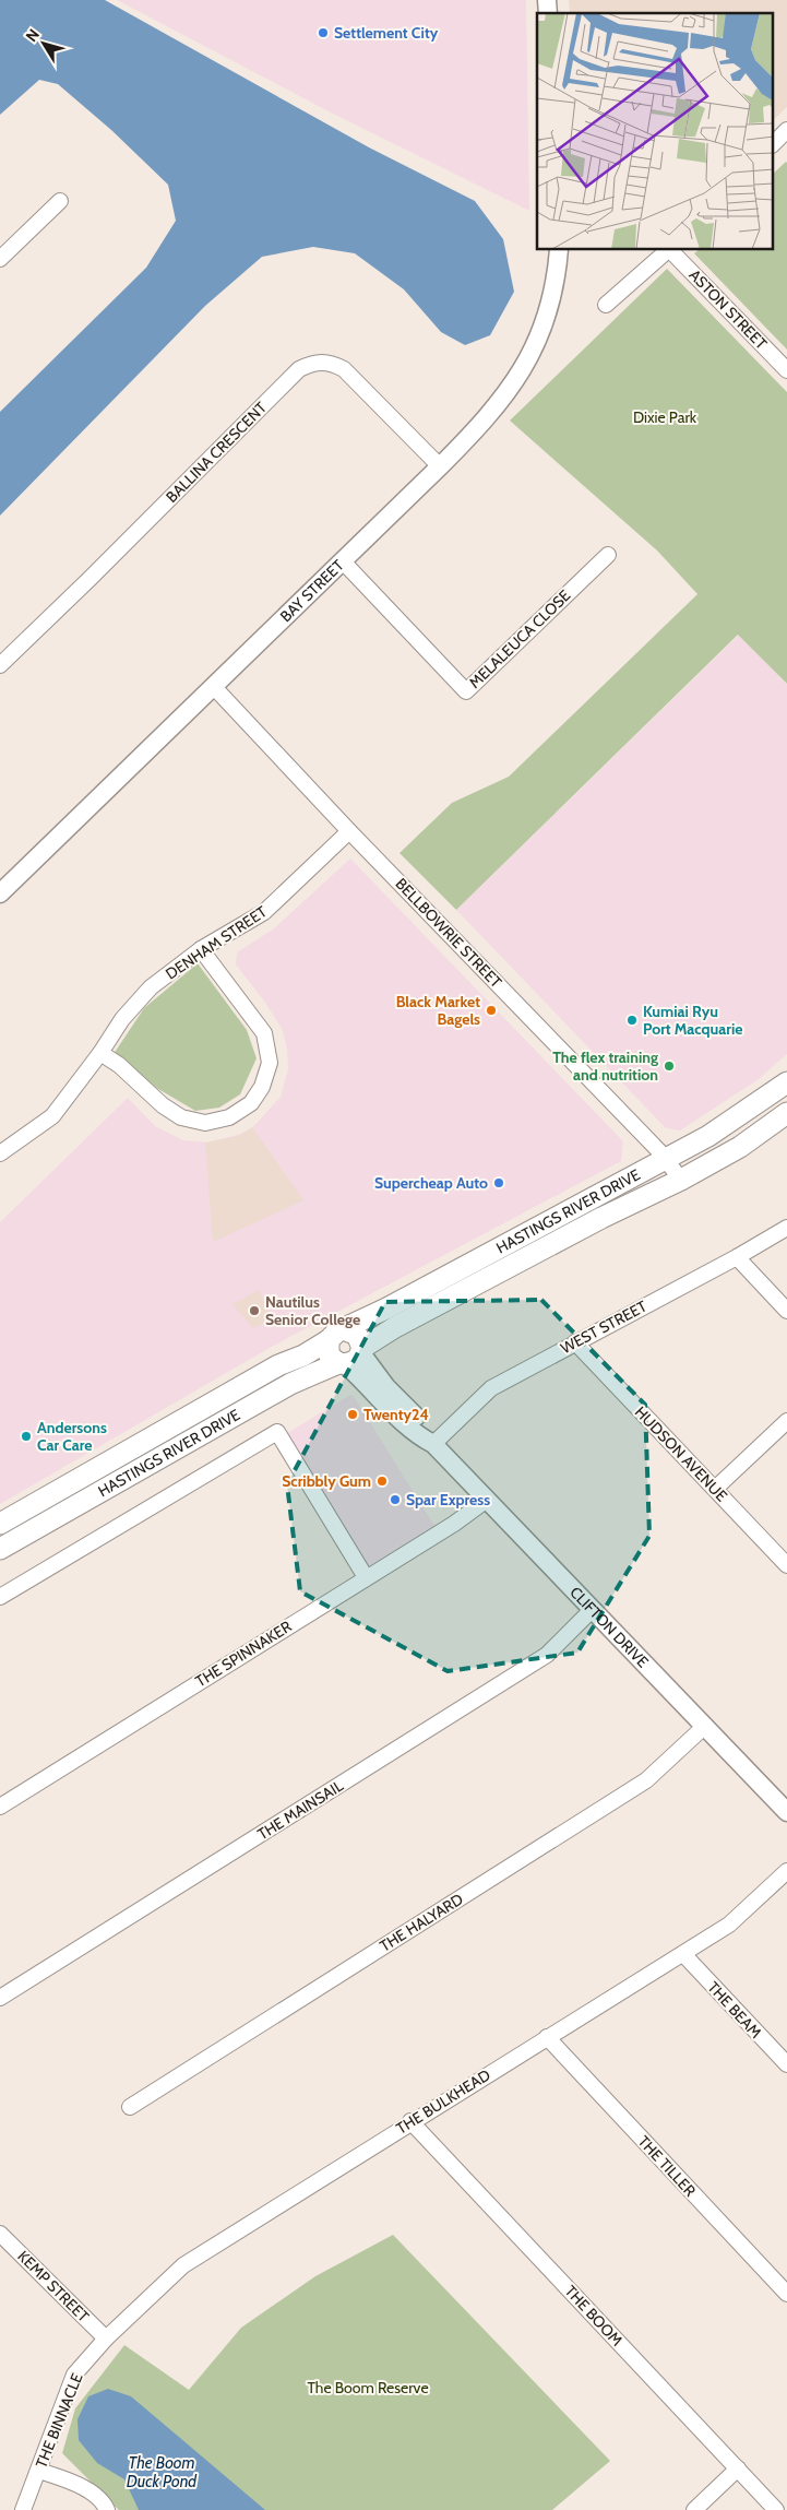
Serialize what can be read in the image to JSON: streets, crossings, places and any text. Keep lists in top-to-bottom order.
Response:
{
  "streets": {
    "main road": ["HASTINGS RIVER DRIVE"],
    "street": [
      "ASTON STREET",
      "BALLINA CRESCENT",
      "BAY STREET",
      "MELALEUCA CLOSE",
      "BELLBOWRIE STREET",
      "DENHAM STREET",
      "WEST STREET",
      "HUDSON AVENUE",
      "CLIFTON DRIVE",
      "THE SPINNAKER",
      "THE MAINSAIL",
      "THE HALYARD",
      "THE BEAM",
      "THE BULKHEAD",
      "THE TILLER",
      "KEMP STREET",
      "THE BOOM",
      "THE BINNACLE"
    ]
  },
  "crossings": [
    ["BALLINA CRESCENT", "BAY STREET"],
    ["BAY STREET", "MELALEUCA CLOSE"],
    ["BAY STREET", "BELLBOWRIE STREET"],
    ["BELLBOWRIE STREET", "DENHAM STREET"],
    ["BELLBOWRIE STREET", "HASTINGS RIVER DRIVE"],
    ["HASTINGS RIVER DRIVE", "CLIFTON DRIVE"],
    ["WEST STREET", "HUDSON AVENUE"],
    ["WEST STREET", "CLIFTON DRIVE"],
    ["CLIFTON DRIVE", "THE SPINNAKER"],
    ["CLIFTON DRIVE", "THE MAINSAIL"],
    ["CLIFTON DRIVE", "THE HALYARD"],
    ["THE BEAM", "THE BULKHEAD"],
    ["THE BULKHEAD", "THE TILLER"],
    ["THE BULKHEAD", "KEMP STREET"],
    ["THE BULKHEAD", "THE BOOM"],
    ["THE BULKHEAD", "THE BINNACLE"],
    ["KEMP STREET", "THE BINNACLE"]
  ],
  "water": ["The Boom Duck Pond"],
  "parks": ["Dixie Park", "The Boom Reserve"],
  "places": [
    "Settlement City",
    "Black Market Bagels",
    "Kumiai Ryu Port Macquarie",
    "The flex training and nutrition",
    "Supercheap Auto",
    "Nautilus Senior College",
    "Twenty24",
    "Andersons Car Care",
    "Scribbly Gum",
    "Spar Express"
  ],
  "north": "top left"
}
